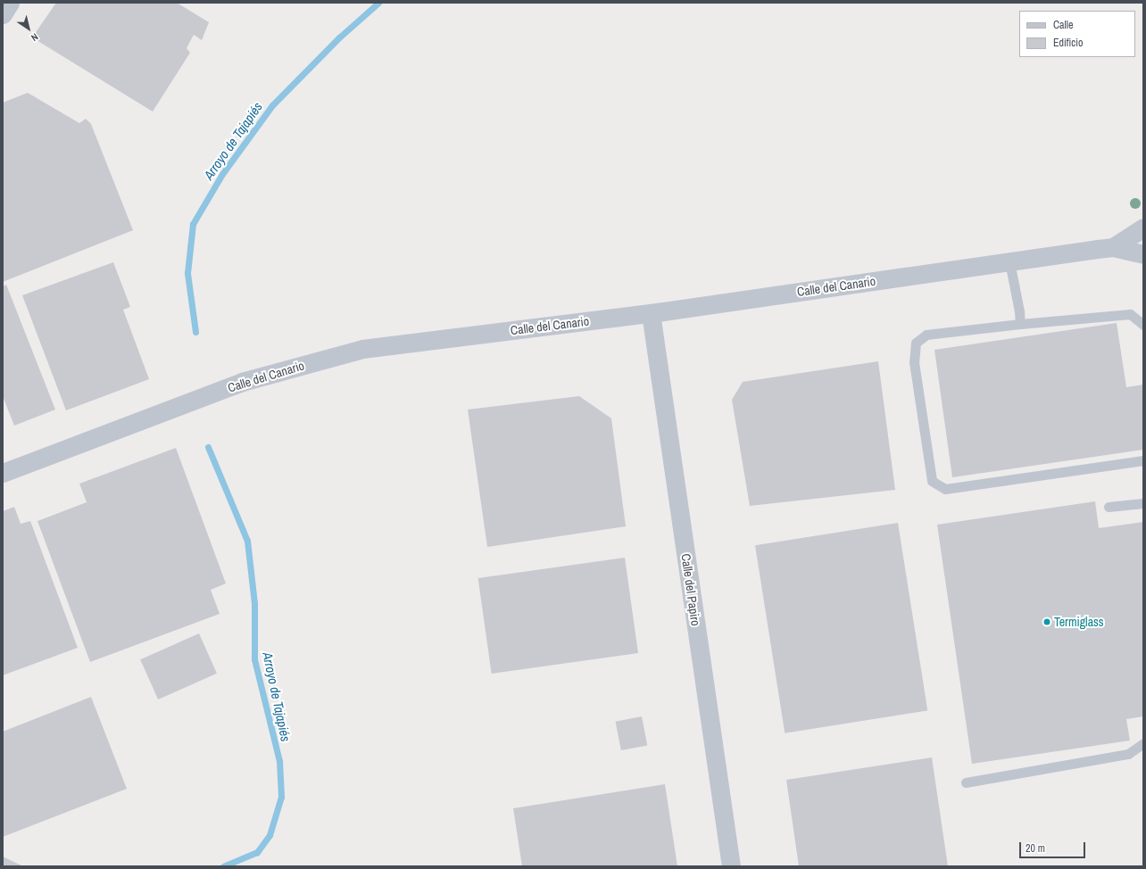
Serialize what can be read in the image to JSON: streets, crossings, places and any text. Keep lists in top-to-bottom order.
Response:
{
  "streets": {
    "street": ["Calle del Canario", "Calle del Papiro"]
  },
  "crossings": [
    ["Calle del Canario", "Calle del Papiro"]
  ],
  "water": ["Arroyo de Tajapiés"],
  "places": ["Termiglass"],
  "legend": ["Calle", "Edificio"],
  "scale_bar": "20 m",
  "north": "bottom right"
}
